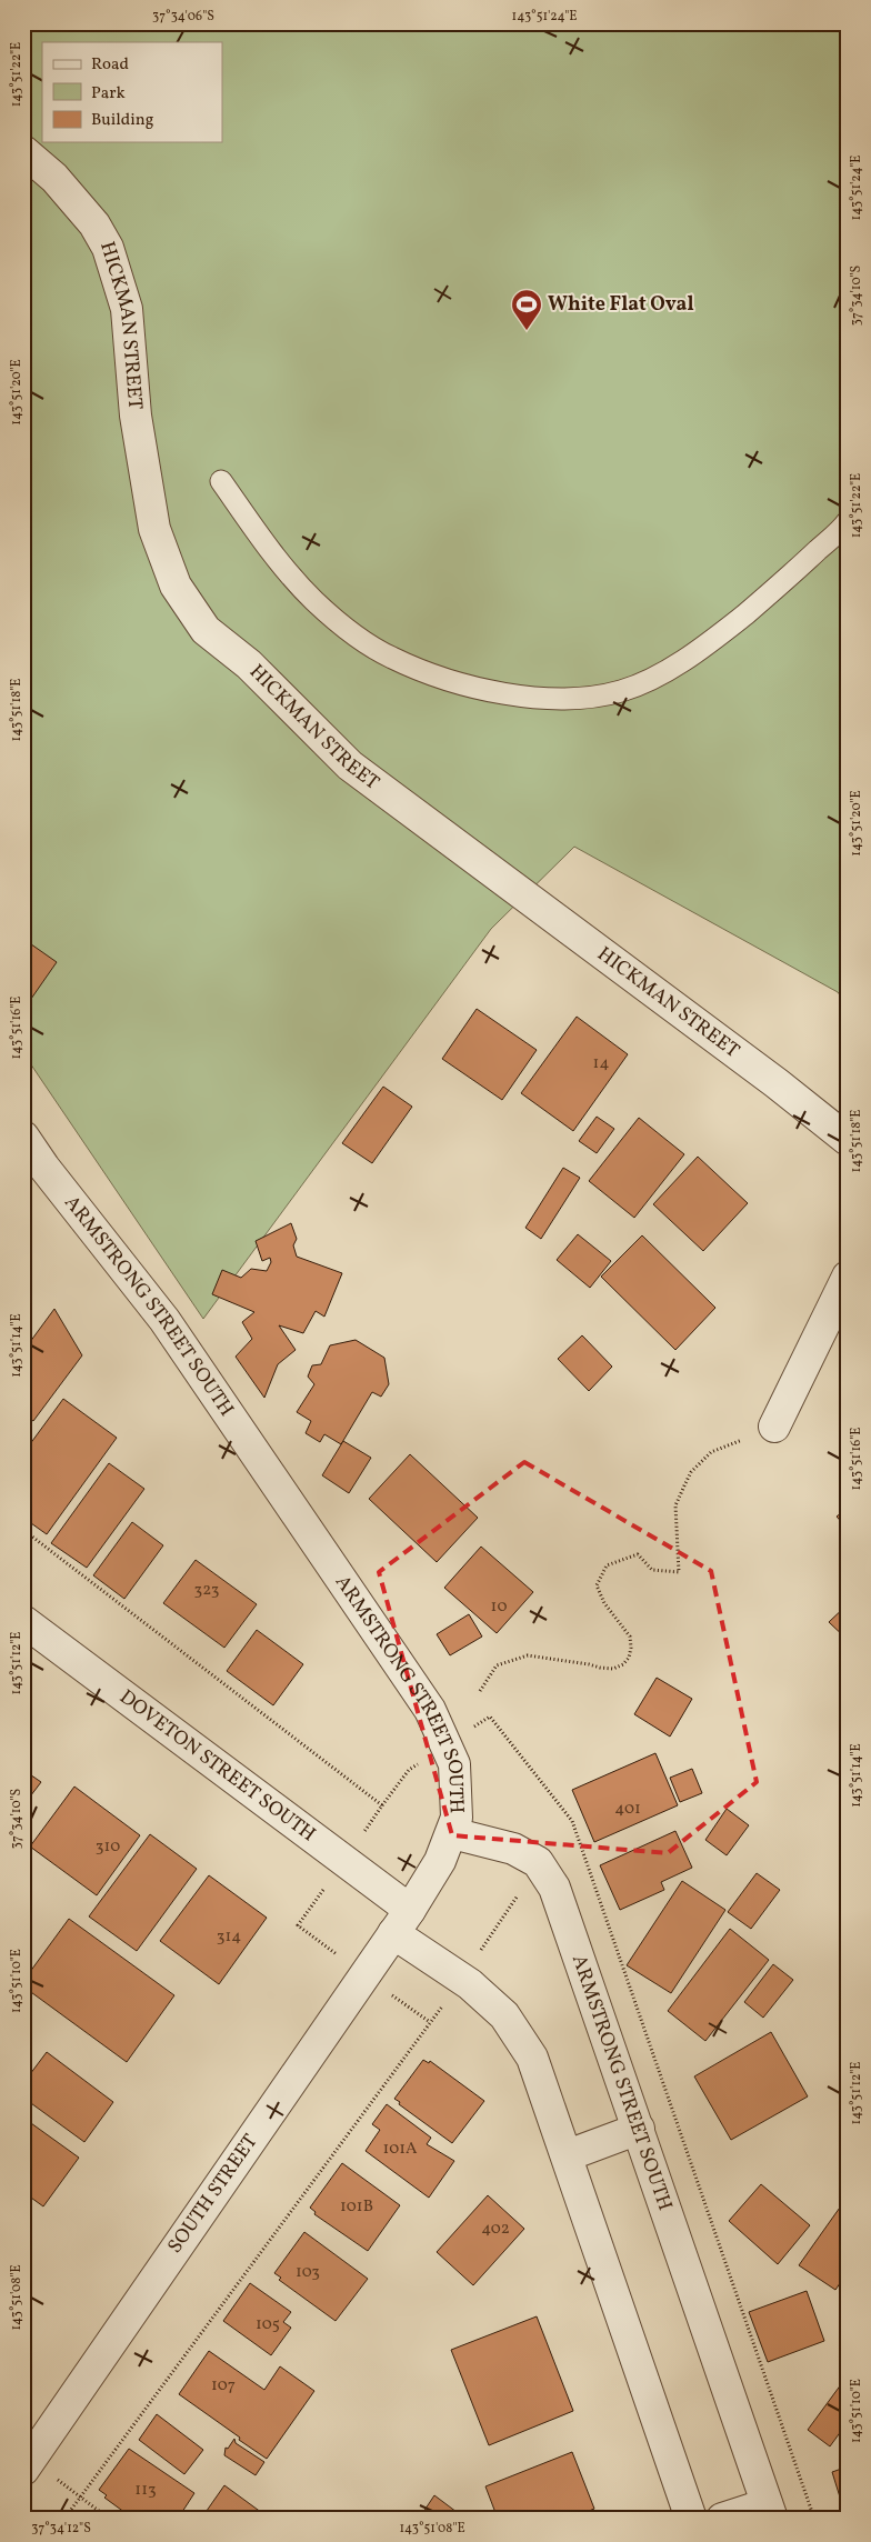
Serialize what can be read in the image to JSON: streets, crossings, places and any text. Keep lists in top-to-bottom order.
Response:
{
  "streets": {
    "street": [
      "HICKMAN STREET",
      "ARMSTRONG STREET SOUTH",
      "DOVETON STREET SOUTH",
      "SOUTH STREET"
    ]
  },
  "crossings": [
    ["ARMSTRONG STREET SOUTH", "SOUTH STREET"],
    ["DOVETON STREET SOUTH", "SOUTH STREET"]
  ],
  "places": {
    "sports": ["White Flat Oval"]
  },
  "house_numbers": [
    "14",
    "323",
    "10",
    "401",
    "310",
    "314",
    "101A",
    "101B",
    "402",
    "103",
    "105",
    "107",
    "113"
  ],
  "legend": ["Road", "Park", "Building"],
  "coordinates": [
    "37°34'06\"S",
    "143°51'24\"E",
    "143°51'22\"E",
    "37°34'10\"S",
    "143°51'20\"E",
    "143°51'18\"E",
    "143°51'16\"E",
    "143°51'14\"E",
    "143°51'12\"E",
    "143°51'10\"E",
    "143°51'08\"E",
    "37°34'12\"S"
  ]
}
